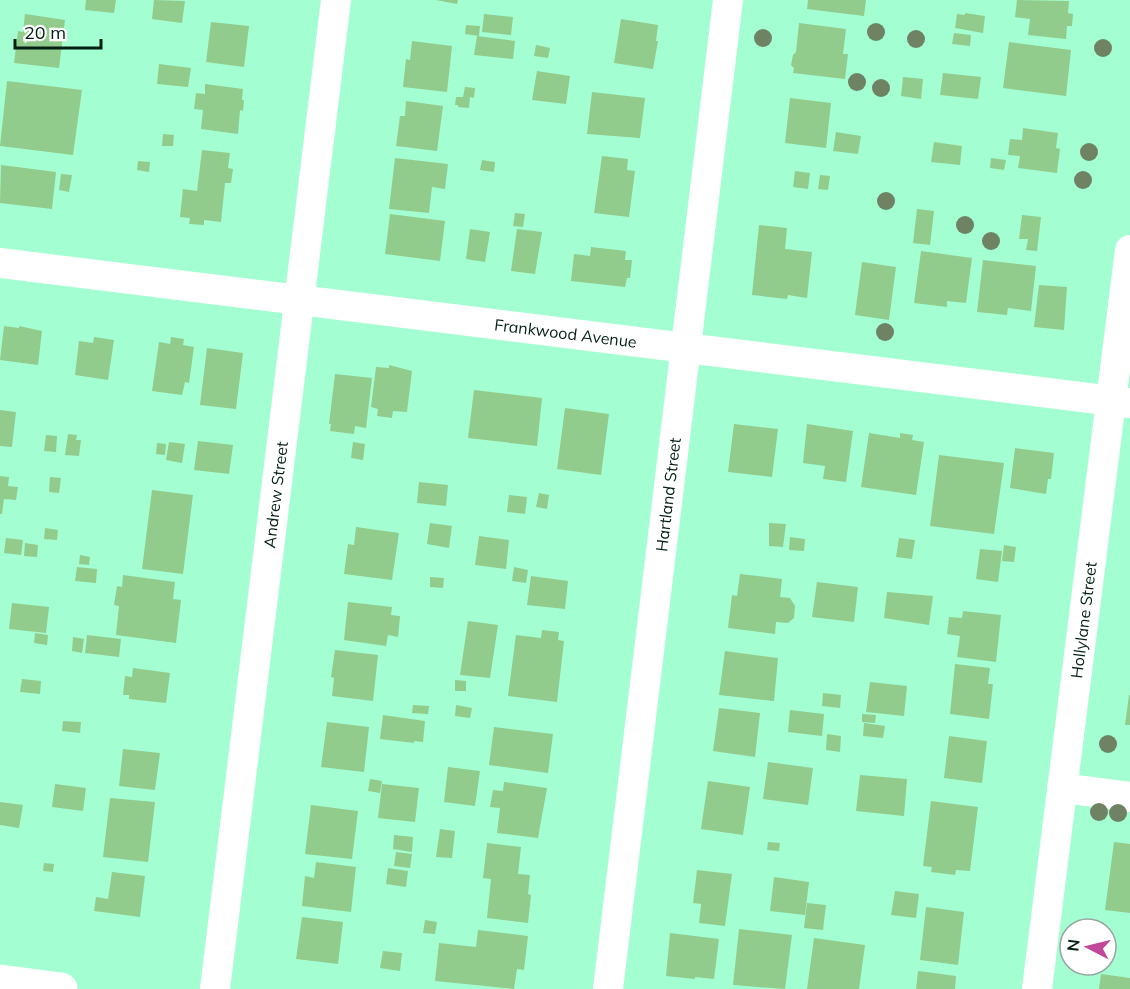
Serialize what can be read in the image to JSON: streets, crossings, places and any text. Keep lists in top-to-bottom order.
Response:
{
  "streets": {
    "street": [
      "Frankwood Avenue",
      "Andrew Street",
      "Hartland Street",
      "Hollylane Street"
    ]
  },
  "crossings": [
    ["Frankwood Avenue", "Andrew Street"],
    ["Frankwood Avenue", "Hartland Street"],
    ["Frankwood Avenue", "Hollylane Street"]
  ],
  "scale_bar": "20 m",
  "north": "left"
}
